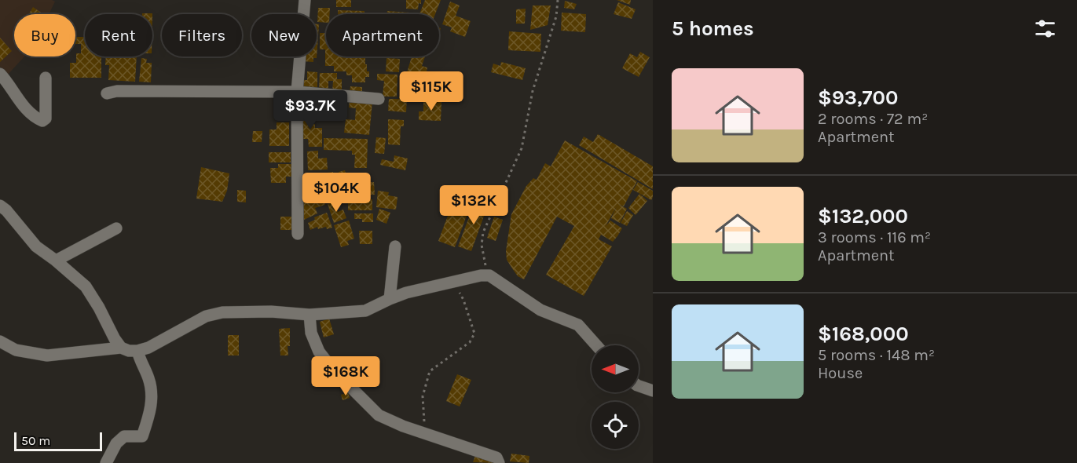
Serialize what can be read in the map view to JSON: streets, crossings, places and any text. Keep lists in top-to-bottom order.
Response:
{
  "scale_bar": "50 m",
  "north": "left",
  "page": {
    "heading": "5 homes",
    "chip": [
      "Buy",
      "Rent",
      "Filters",
      "New",
      "Apartment"
    ],
    "list": [
      {
        "name": "$93,700",
        "note": "2 rooms · 72 m² · Apartment"
      },
      {
        "name": "$132,000",
        "note": "3 rooms · 116 m² · Apartment"
      },
      {
        "name": "$168,000",
        "note": "5 rooms · 148 m² · House"
      }
    ],
    "price": [
      "$115K",
      "$93.7K",
      "$104K",
      "$132K",
      "$168K"
    ],
    "scale": "50 m"
  }
}
